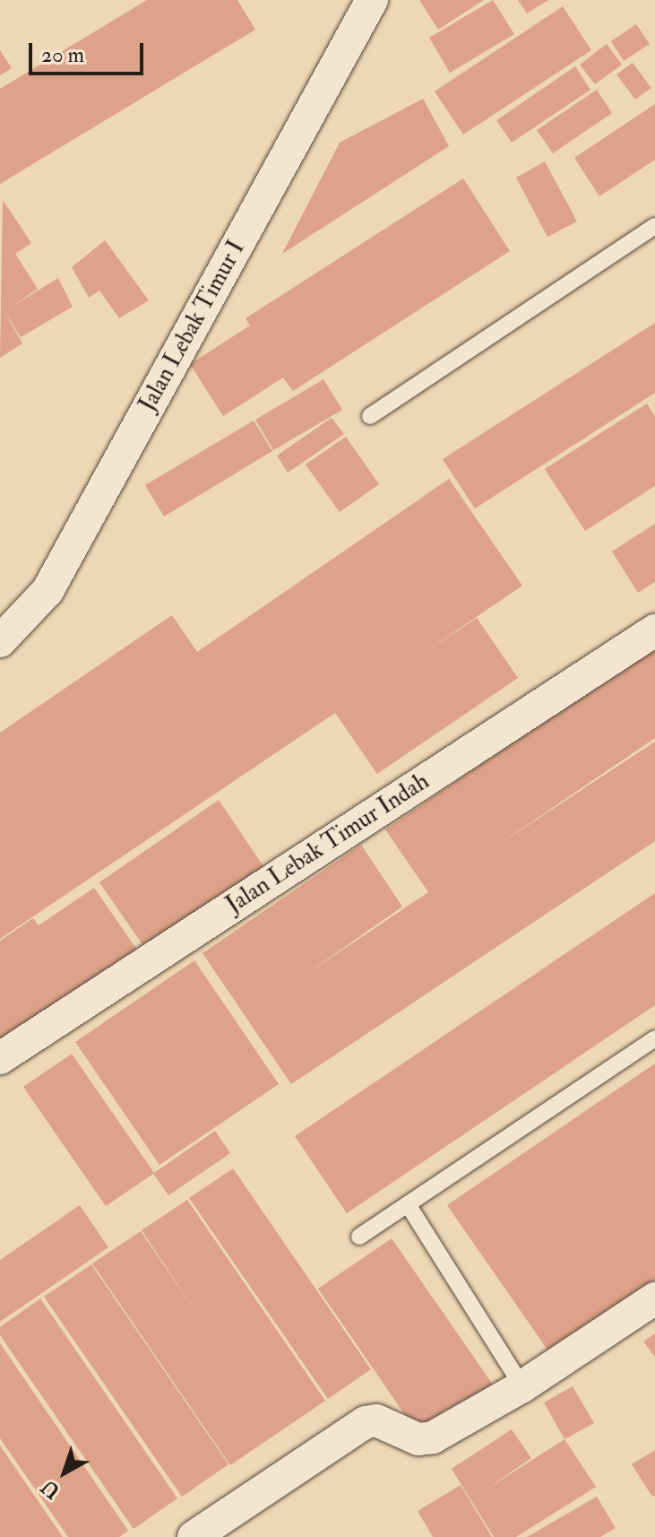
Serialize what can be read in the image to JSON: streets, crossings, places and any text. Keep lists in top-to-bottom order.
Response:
{
  "streets": {
    "street": ["Jalan Lebak Timur I", "Jalan Lebak Timur Indah"]
  },
  "scale_bar": "20 m",
  "north": "bottom left"
}
